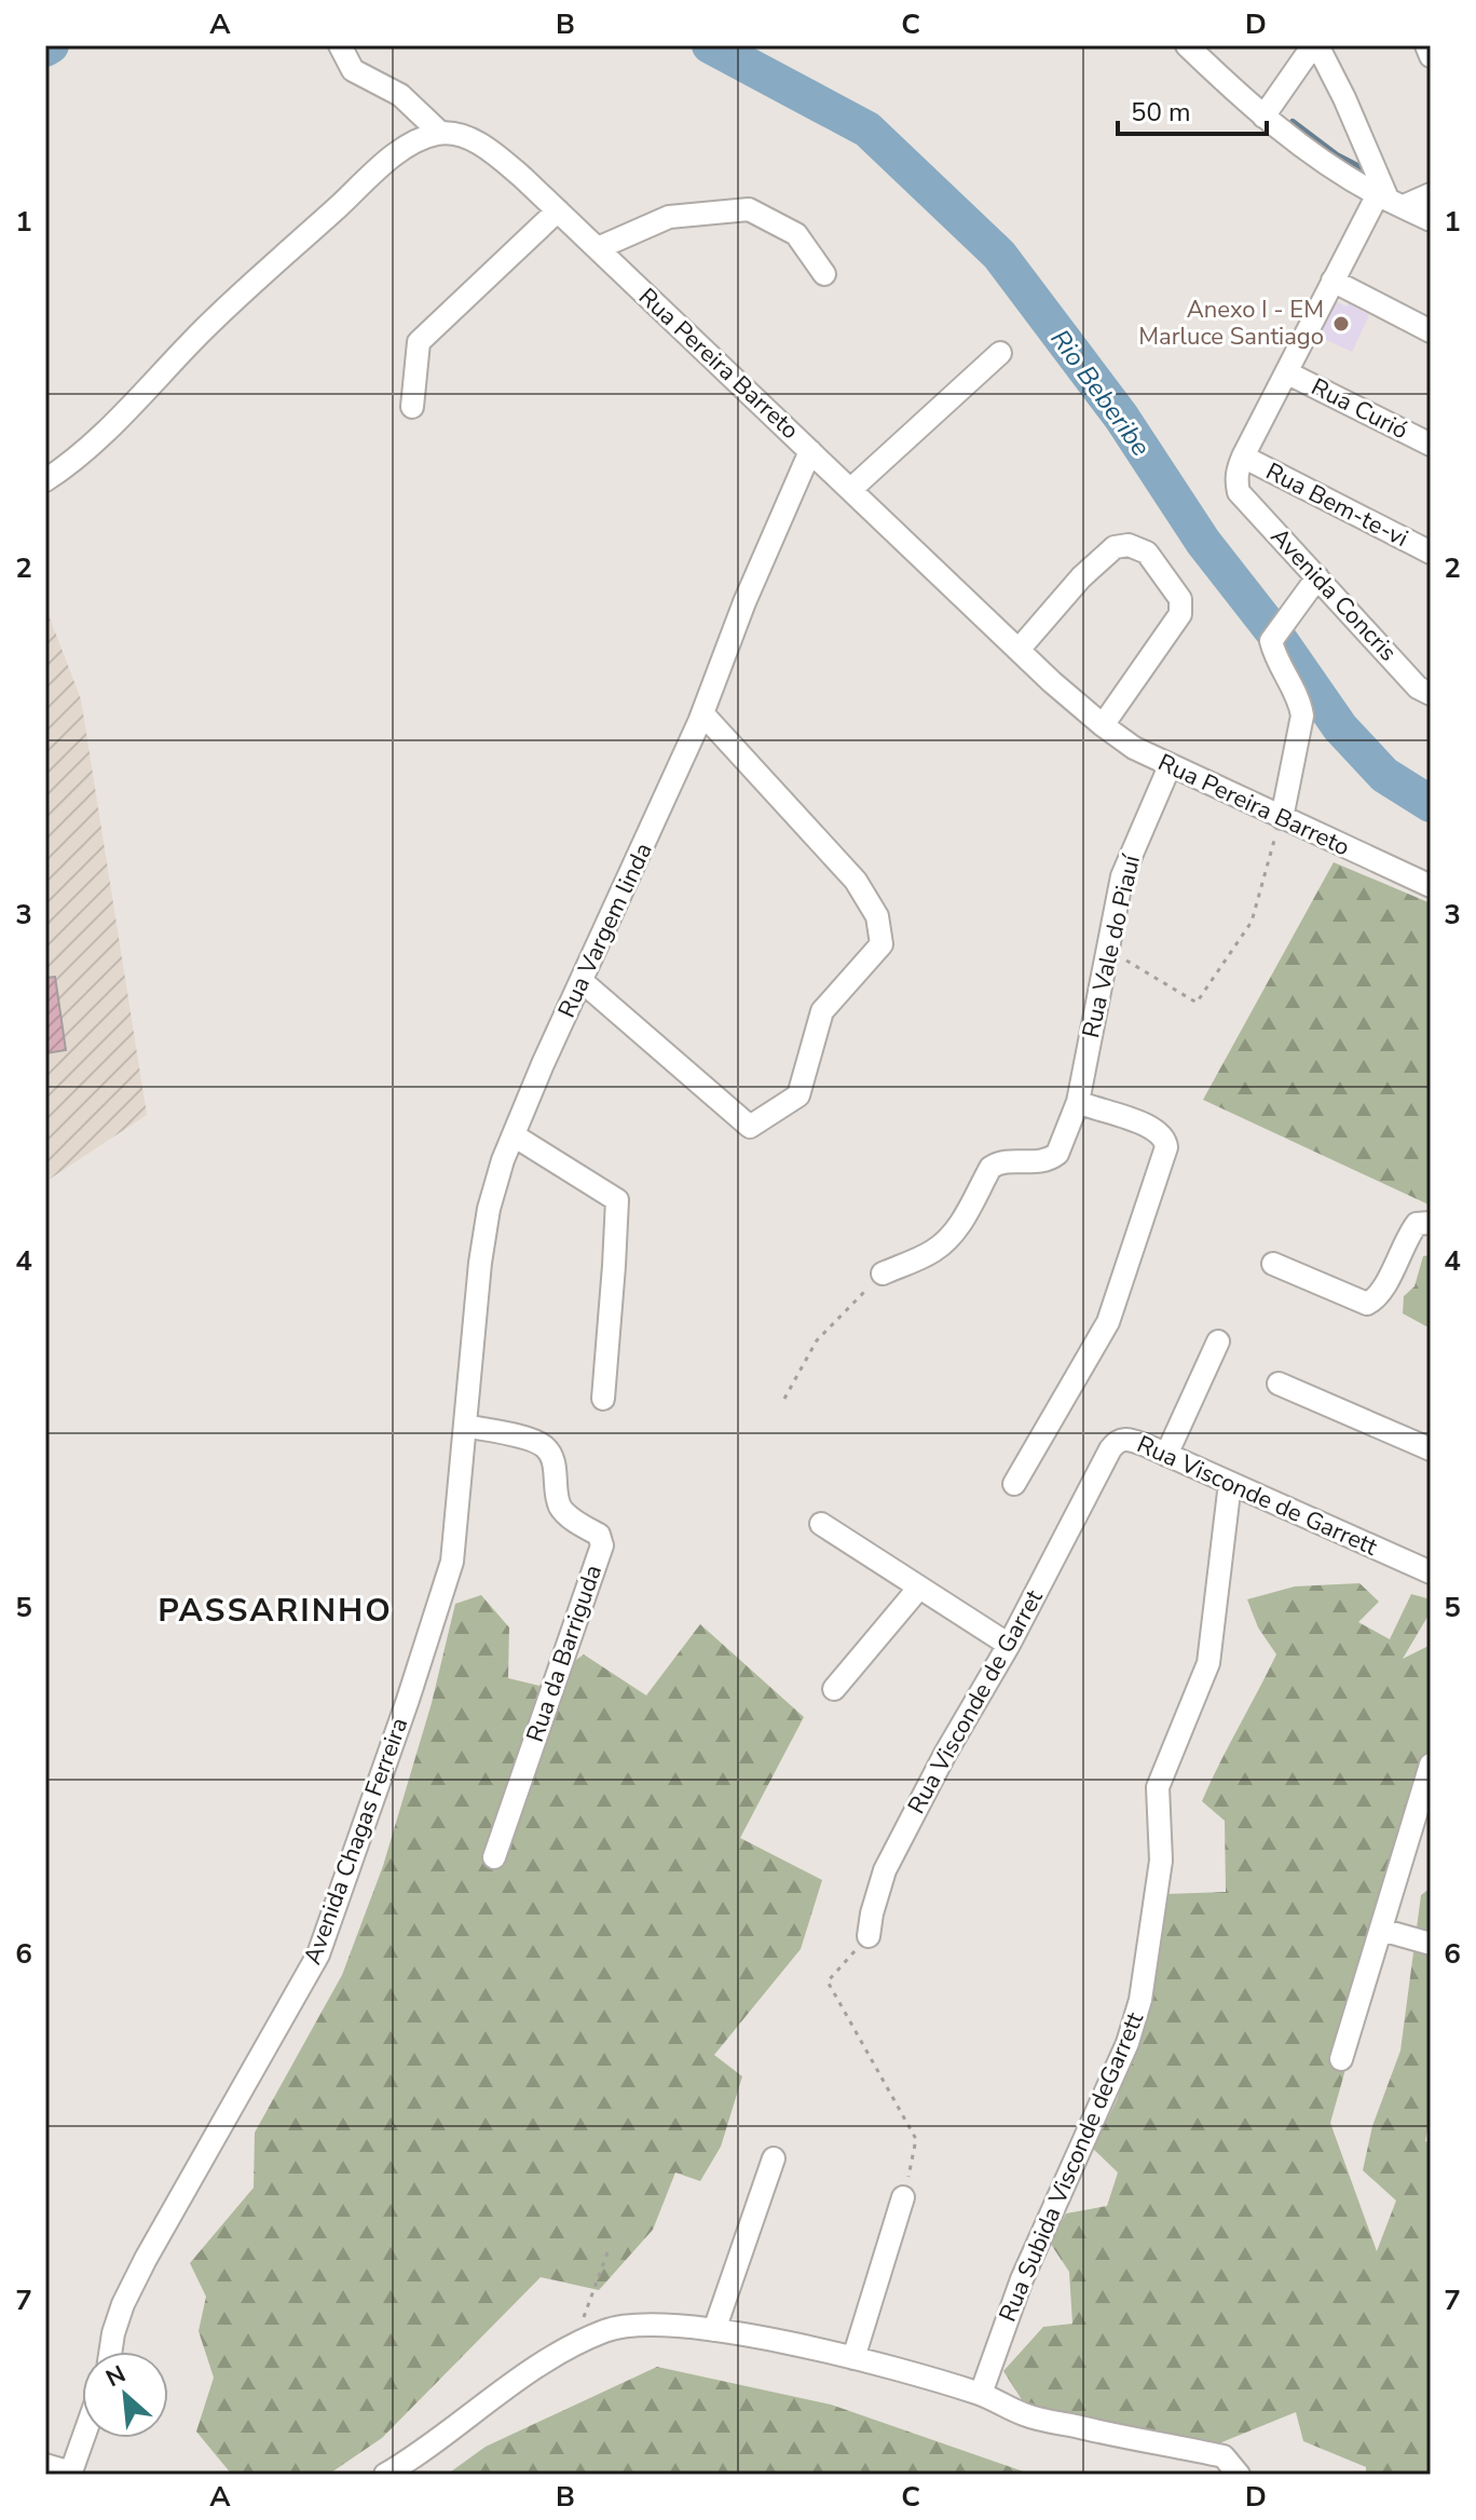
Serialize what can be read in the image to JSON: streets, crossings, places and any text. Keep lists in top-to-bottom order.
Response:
{
  "streets": {
    "street": [
      "Rua Pereira Barreto",
      "Rua Curió",
      "Rua Bem-te-vi",
      "Avenida Concris",
      "Rua Vargem linda",
      "Rua Vale do Piauí",
      "Rua Visconde de Garrett",
      "Rua da Barriguda",
      "Rua Visconde de Garret",
      "Avenida Chagas Ferreira",
      "Rua Subida Visconde deGarrett"
    ]
  },
  "crossings": [
    ["Rua Pereira Barreto", "Rua Vargem linda"],
    ["Rua Pereira Barreto", "Rua Vale do Piauí"],
    ["Rua Bem-te-vi", "Avenida Concris"],
    ["Rua Vargem linda", "Rua da Barriguda"],
    ["Rua Vargem linda", "Avenida Chagas Ferreira"],
    ["Rua Visconde de Garrett", "Rua Visconde de Garret"],
    ["Rua Visconde de Garrett", "Rua Subida Visconde deGarrett"],
    ["Rua da Barriguda", "Avenida Chagas Ferreira"]
  ],
  "districts": ["PASSARINHO"],
  "water": ["Rio Beberibe"],
  "places": ["Anexo I - EM Marluce Santiago"],
  "scale_bar": "50 m",
  "north": "top left",
  "grid": {
    "columns": [
      "A",
      "B",
      "C",
      "D"
    ],
    "rows": [
      "1",
      "2",
      "3",
      "4",
      "5",
      "6",
      "7"
    ]
  }
}
